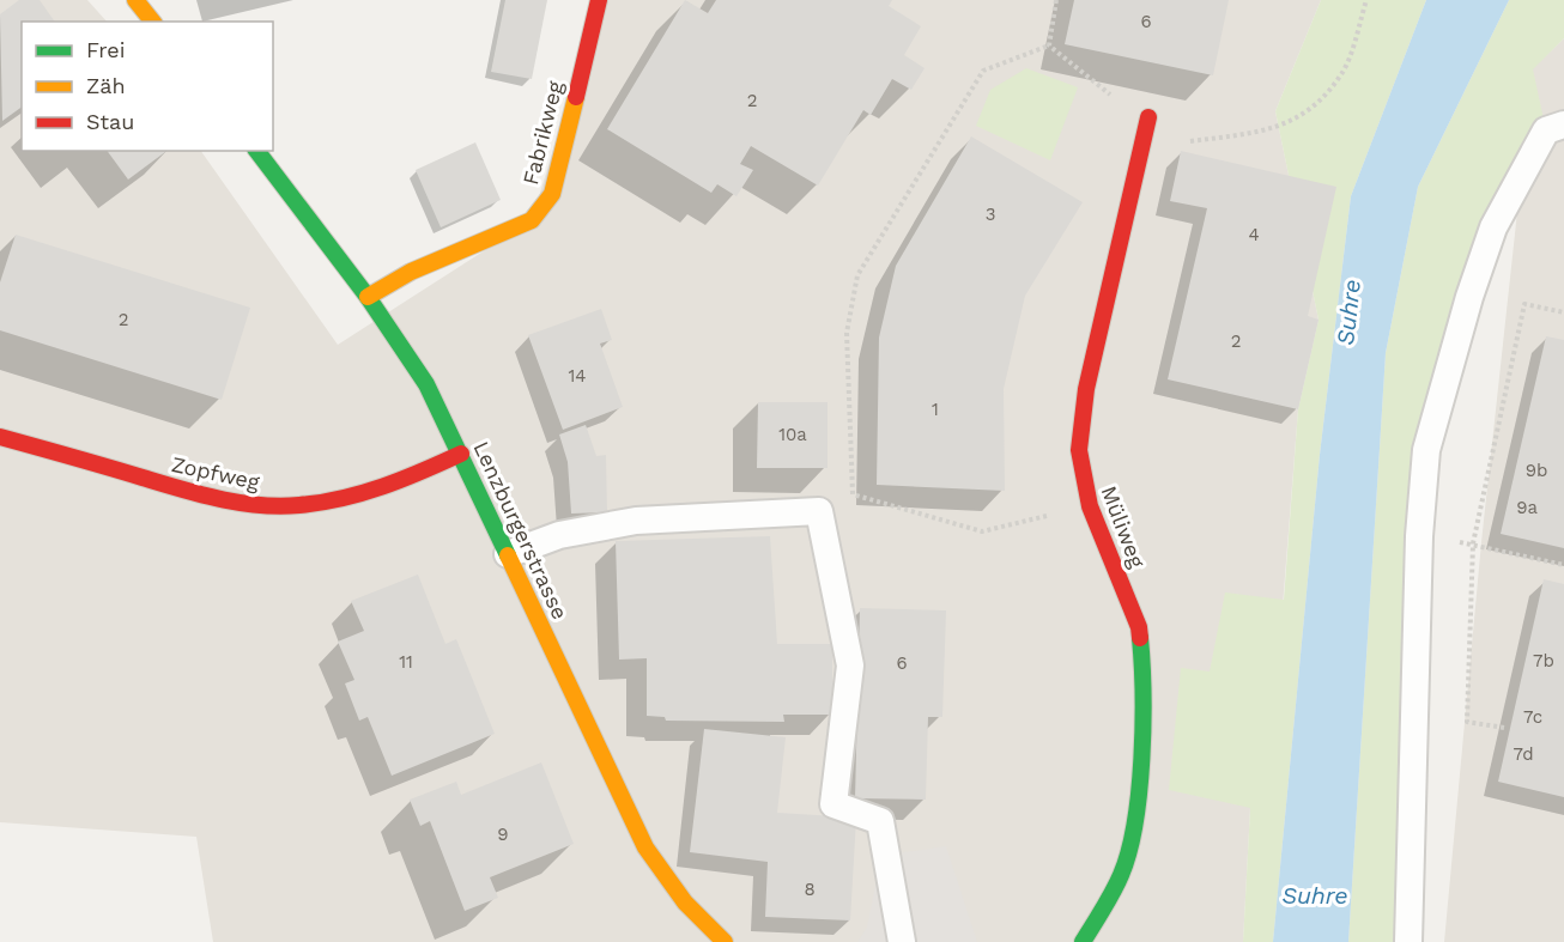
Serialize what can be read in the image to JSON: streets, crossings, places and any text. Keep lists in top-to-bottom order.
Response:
{
  "streets": {
    "street": [
      "Fabrikweg",
      "Zopfweg",
      "Müliweg",
      "Lenzburgerstrasse"
    ]
  },
  "crossings": [
    ["Fabrikweg", "Lenzburgerstrasse"],
    ["Zopfweg", "Lenzburgerstrasse"]
  ],
  "water": ["Suhre"],
  "house_numbers": [
    "6",
    "2",
    "3",
    "4",
    "2",
    "2",
    "14",
    "1",
    "10a",
    "9b",
    "9a",
    "7b",
    "11",
    "6",
    "7c",
    "7d",
    "9",
    "8"
  ],
  "legend": ["Frei", "Zäh", "Stau"]
}
